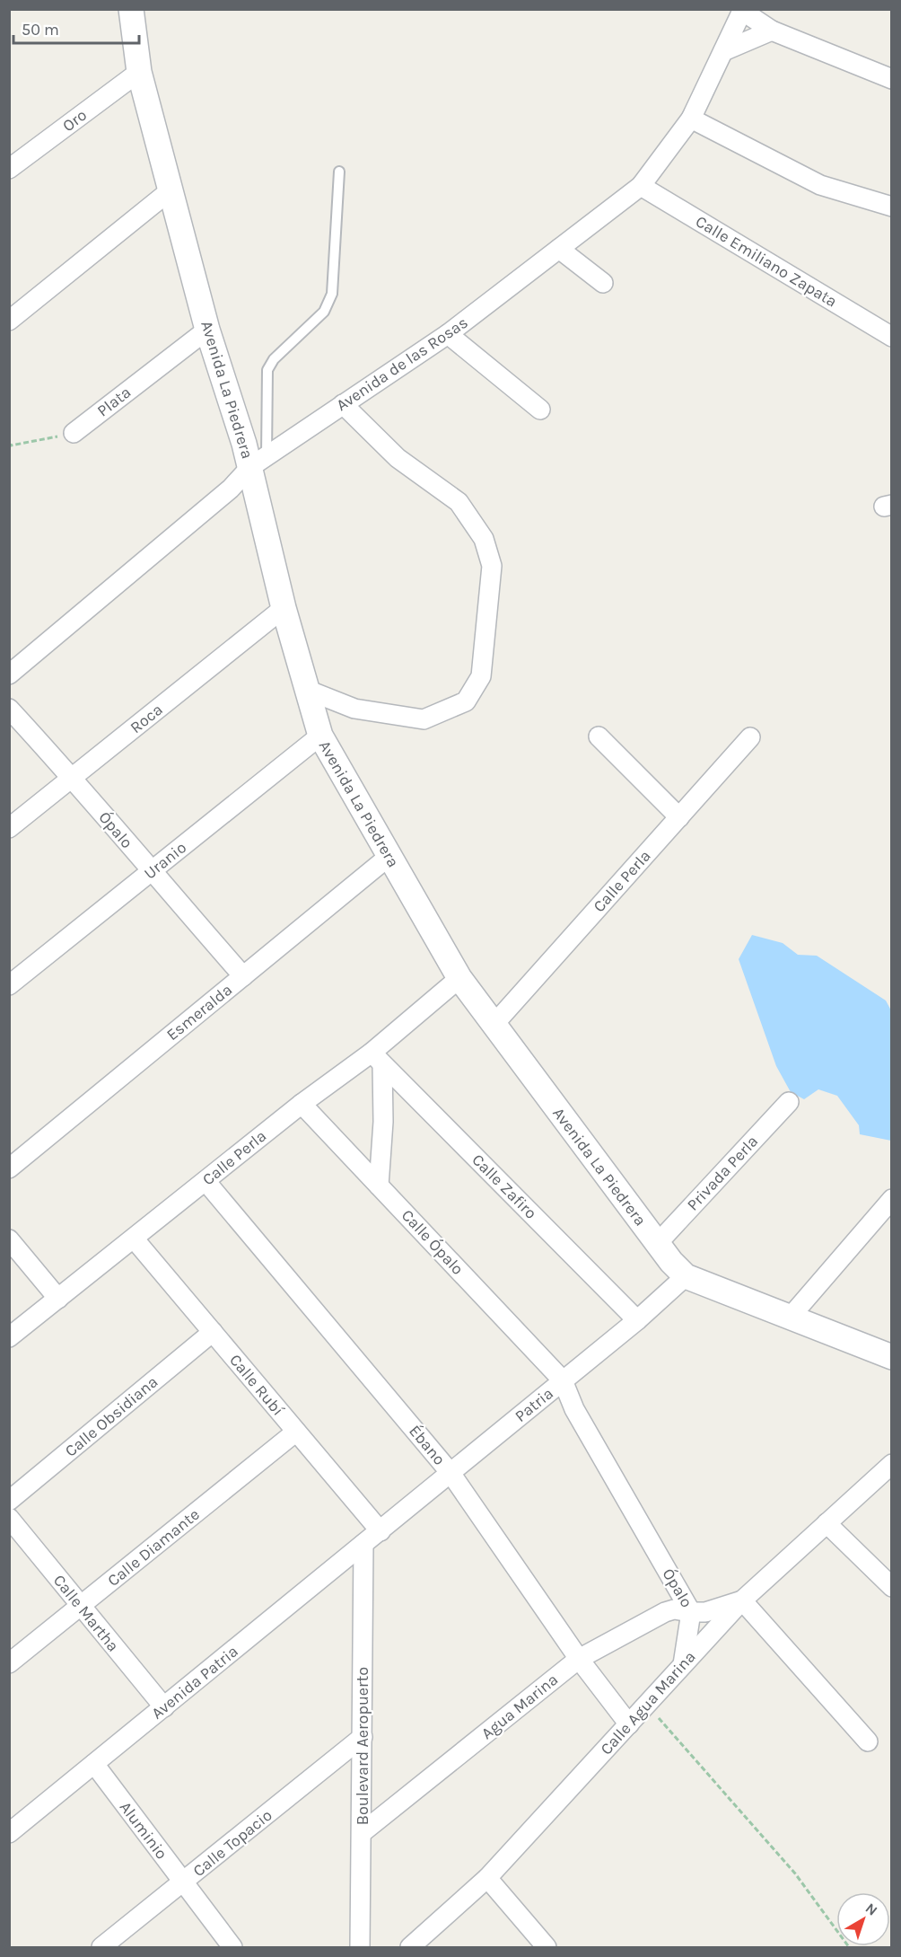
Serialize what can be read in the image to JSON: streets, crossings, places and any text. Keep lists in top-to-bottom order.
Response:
{
  "streets": {
    "street": [
      "Oro",
      "Calle Emiliano Zapata",
      "Avenida de las Rosas",
      "Avenida La Piedrera",
      "Plata",
      "Roca",
      "Ópalo",
      "Uranio",
      "Calle Perla",
      "Esmeralda",
      "Privada Perla",
      "Calle Zafiro",
      "Calle Ópalo",
      "Calle Rubí",
      "Patria",
      "Calle Obsidiana",
      "Ébano",
      "Calle Diamante",
      "Calle Martha",
      "Avenida Patria",
      "Calle Agua Marina",
      "Agua Marina",
      "Boulevard Aeropuerto",
      "Aluminio",
      "Calle Topacio"
    ]
  },
  "crossings": [
    ["Oro", "Avenida La Piedrera"],
    ["Calle Emiliano Zapata", "Avenida de las Rosas"],
    ["Avenida de las Rosas", "Avenida La Piedrera"],
    ["Avenida La Piedrera", "Plata"],
    ["Avenida La Piedrera", "Roca"],
    ["Avenida La Piedrera", "Uranio"],
    ["Avenida La Piedrera", "Calle Perla"],
    ["Avenida La Piedrera", "Esmeralda"],
    ["Avenida La Piedrera", "Privada Perla"],
    ["Avenida La Piedrera", "Patria"],
    ["Roca", "Ópalo"],
    ["Ópalo", "Uranio"],
    ["Ópalo", "Esmeralda"],
    ["Ópalo", "Calle Ópalo"],
    ["Ópalo", "Patria"],
    ["Ópalo", "Calle Agua Marina"],
    ["Ópalo", "Agua Marina"],
    ["Calle Perla", "Calle Zafiro"],
    ["Calle Perla", "Calle Ópalo"],
    ["Calle Perla", "Calle Rubí"],
    ["Calle Perla", "Ébano"],
    ["Calle Zafiro", "Patria"],
    ["Calle Ópalo", "Patria"],
    ["Calle Rubí", "Patria"],
    ["Calle Rubí", "Calle Obsidiana"],
    ["Calle Rubí", "Calle Diamante"],
    ["Calle Rubí", "Avenida Patria"],
    ["Patria", "Ébano"],
    ["Patria", "Avenida Patria"],
    ["Ébano", "Calle Agua Marina"],
    ["Ébano", "Agua Marina"],
    ["Calle Diamante", "Calle Martha"],
    ["Calle Martha", "Avenida Patria"],
    ["Avenida Patria", "Boulevard Aeropuerto"],
    ["Avenida Patria", "Aluminio"],
    ["Agua Marina", "Boulevard Aeropuerto"],
    ["Boulevard Aeropuerto", "Calle Topacio"],
    ["Aluminio", "Calle Topacio"]
  ],
  "scale_bar": "50 m",
  "north": "top right"
}
